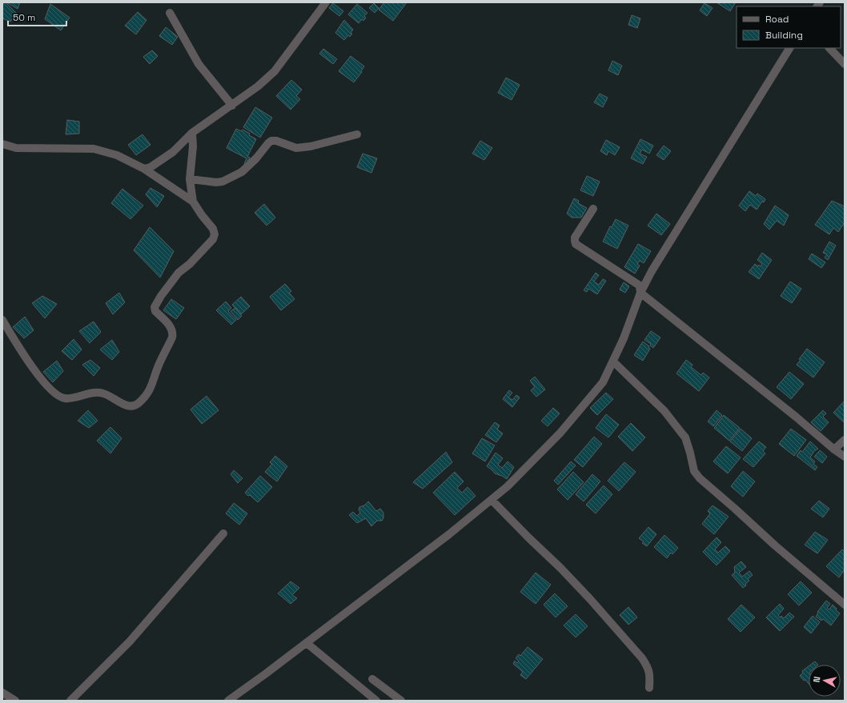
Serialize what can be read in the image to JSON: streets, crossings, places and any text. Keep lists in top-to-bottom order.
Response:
{
  "legend": ["Road", "Building"],
  "scale_bar": "50 m",
  "north": "left"
}
